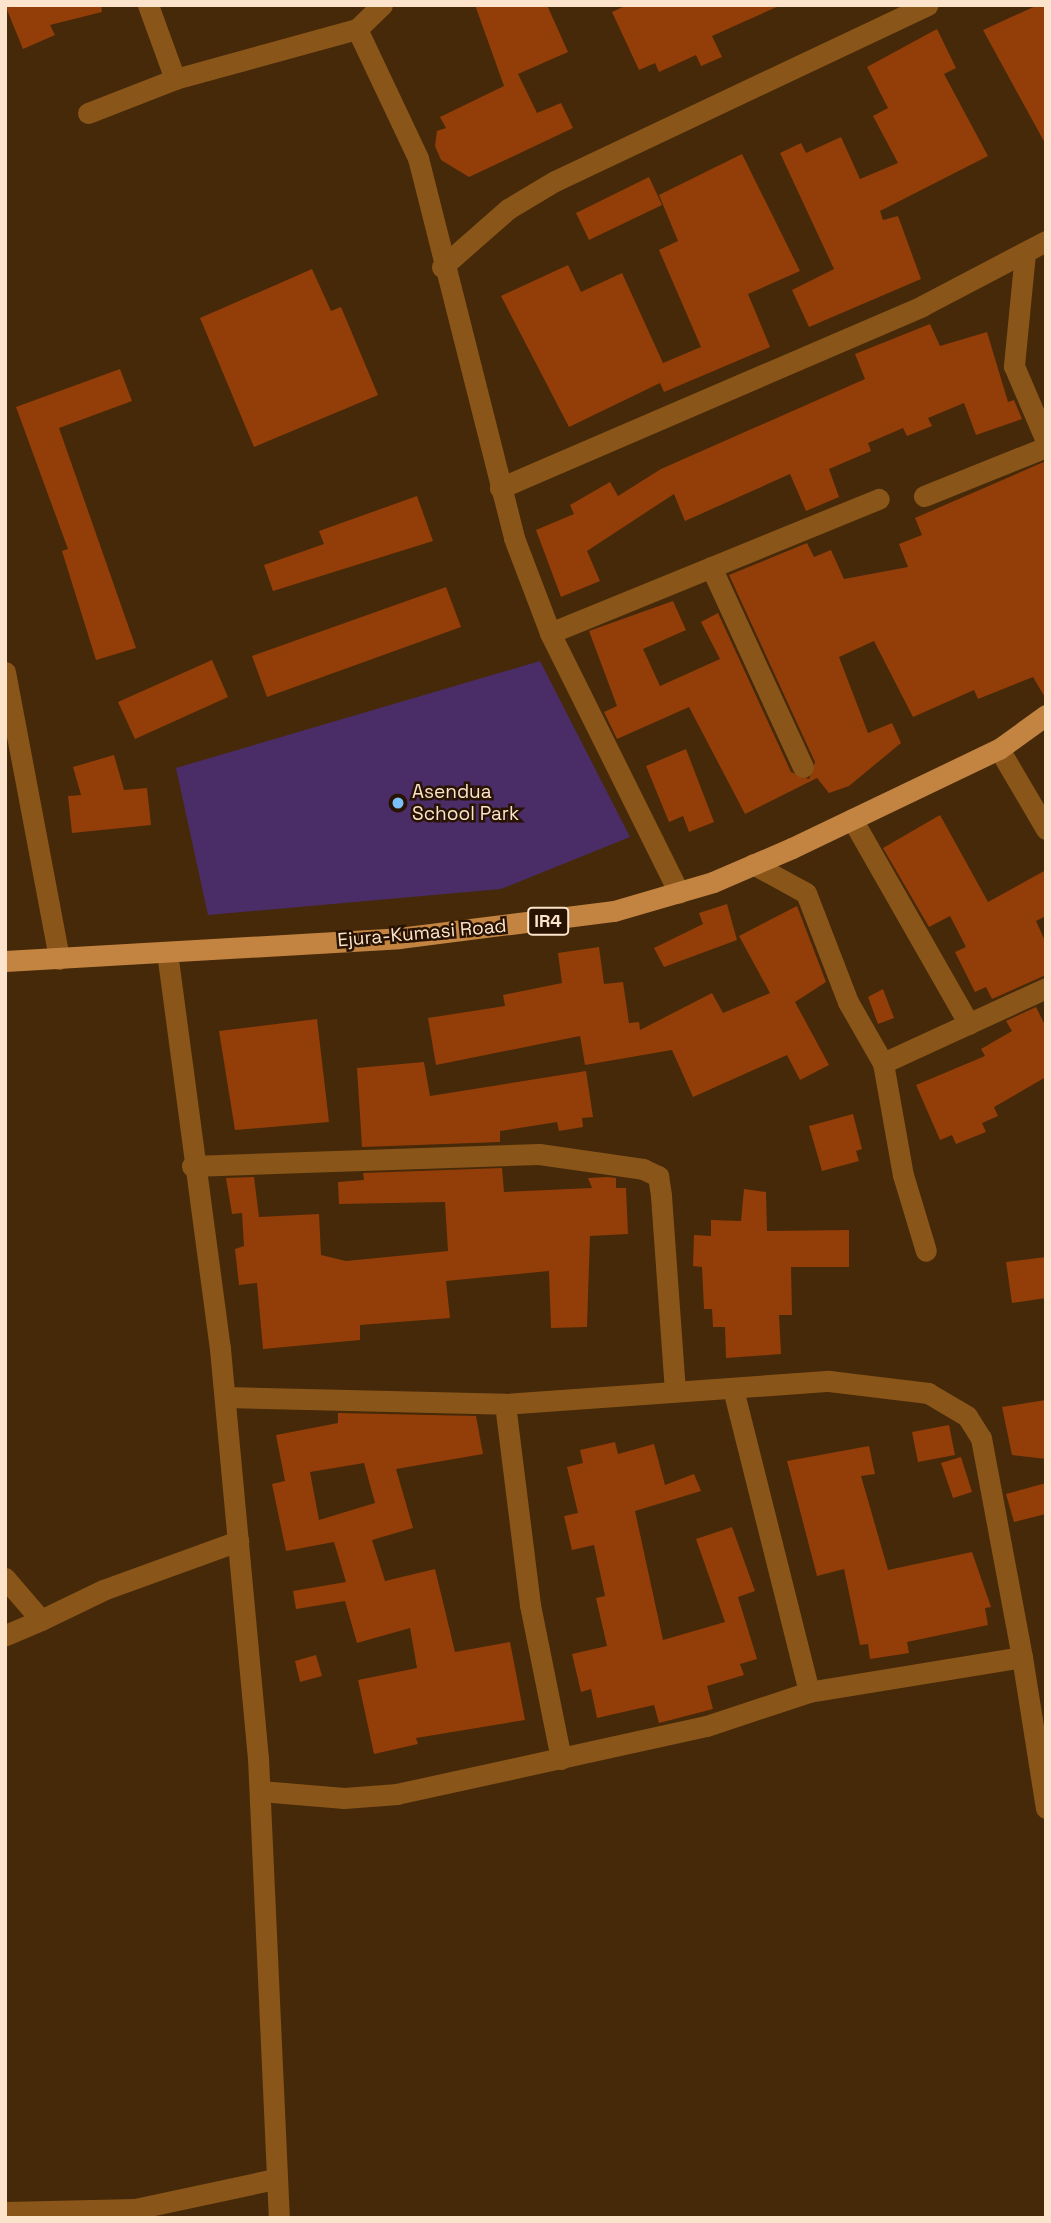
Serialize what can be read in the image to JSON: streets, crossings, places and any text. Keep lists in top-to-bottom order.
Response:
{
  "streets": {
    "main road": ["IR4", "Ejura-Kumasi Road"]
  },
  "places": ["Asendua School Park"]
}
